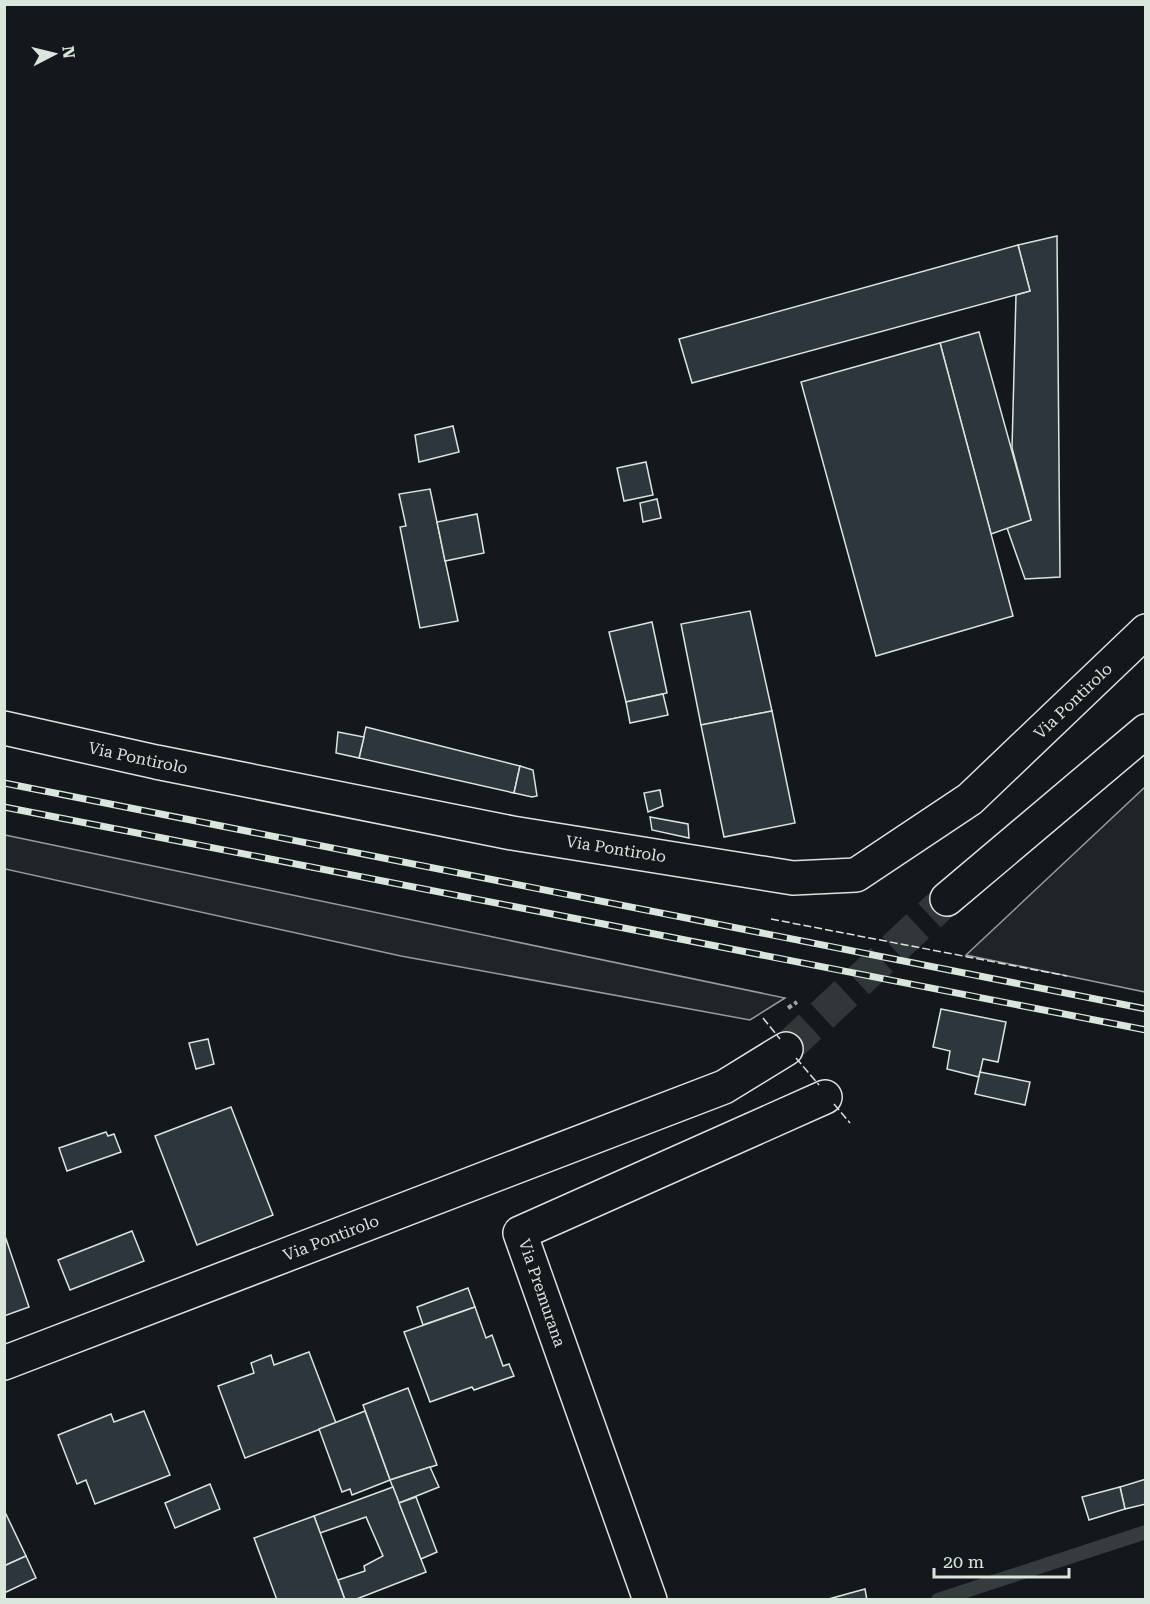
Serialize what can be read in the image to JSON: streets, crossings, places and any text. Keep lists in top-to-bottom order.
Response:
{
  "streets": {
    "street": ["Via Pontirolo", "Via Premurana"]
  },
  "scale_bar": "20 m",
  "north": "right"
}
